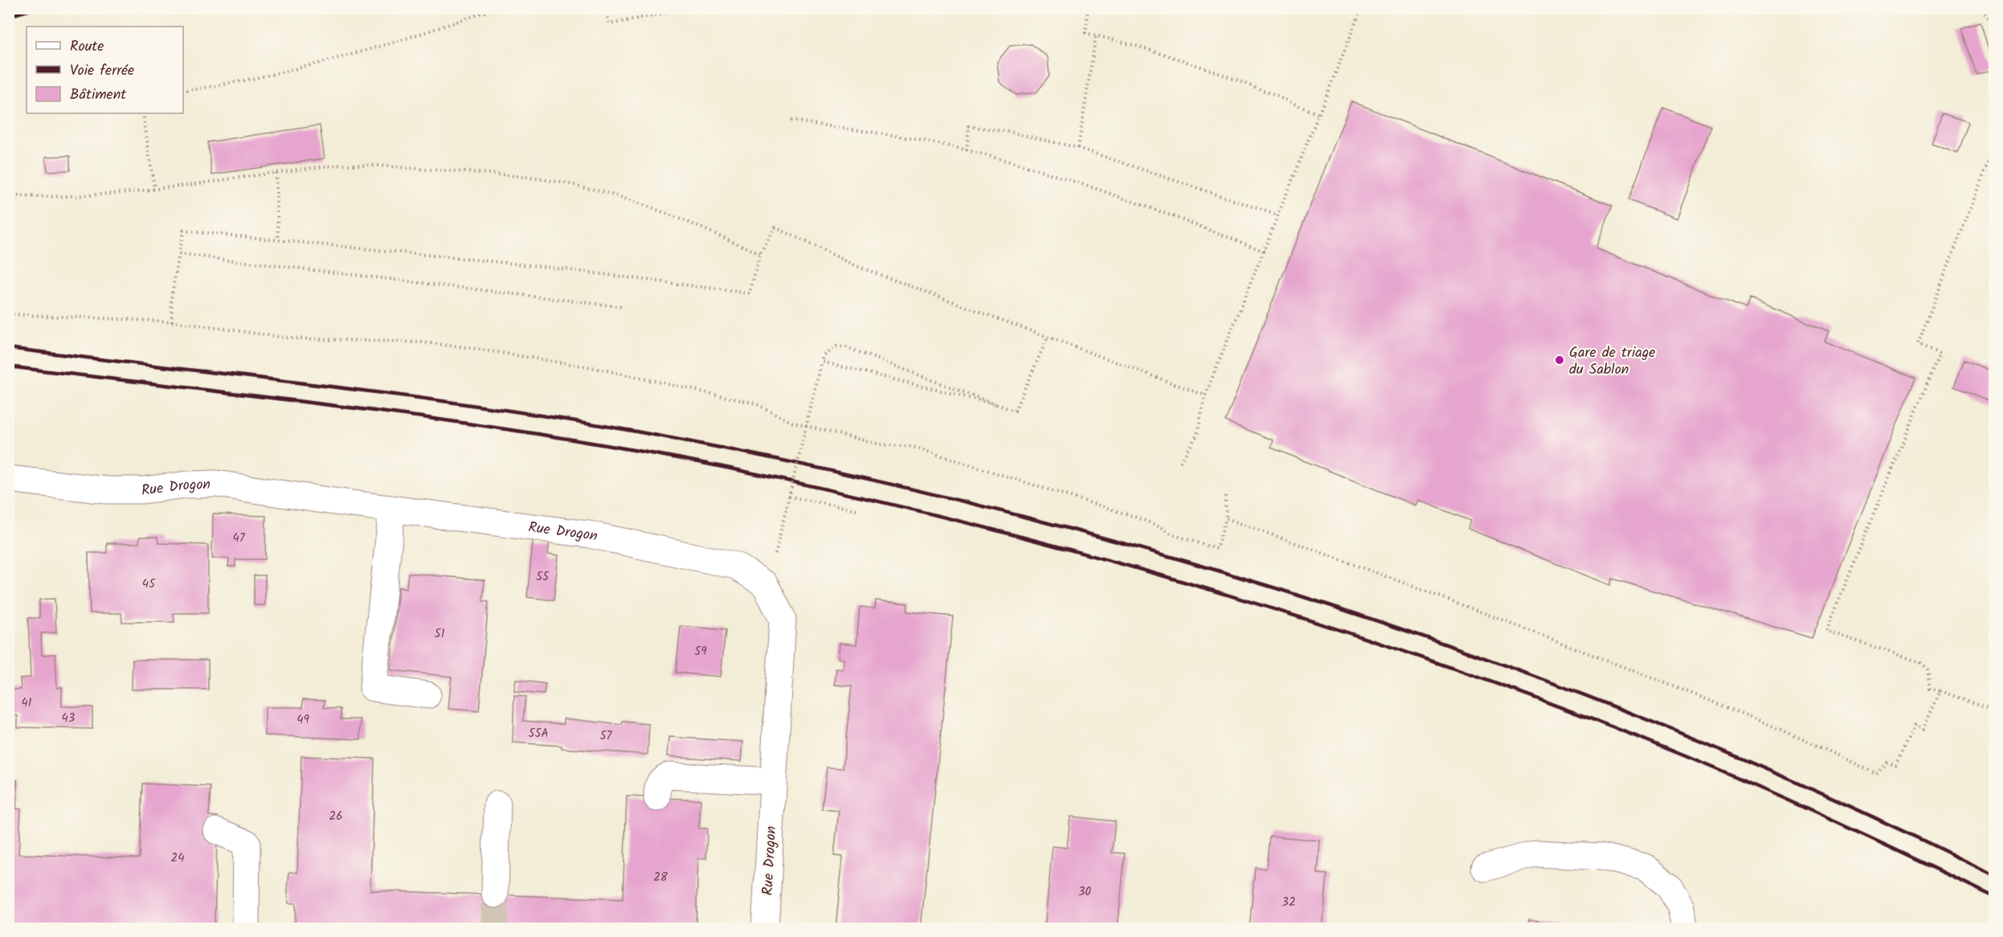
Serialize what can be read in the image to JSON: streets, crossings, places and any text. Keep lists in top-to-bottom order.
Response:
{
  "streets": {
    "street": ["Rue Drogon"]
  },
  "places": ["Gare de triage du Sablon"],
  "house_numbers": [
    "47",
    "55",
    "45",
    "51",
    "59",
    "41",
    "43",
    "49",
    "55A",
    "57",
    "26",
    "24",
    "28",
    "30",
    "32"
  ],
  "legend": ["Route", "Voie ferrée", "Bâtiment"]
}
